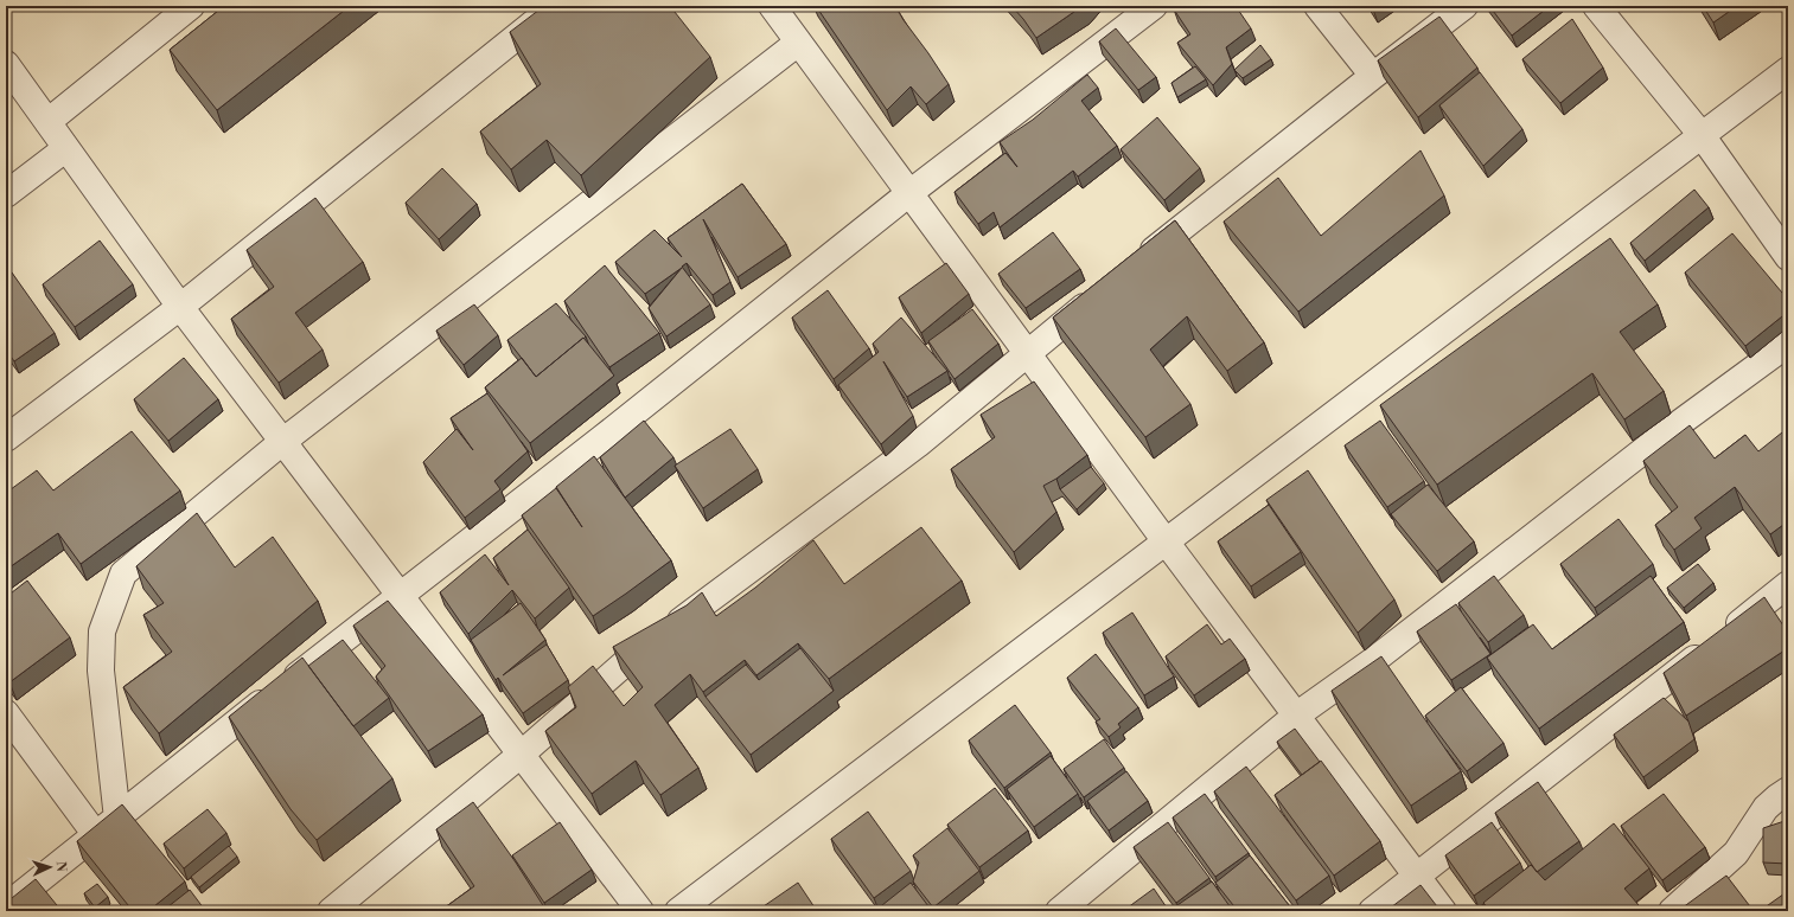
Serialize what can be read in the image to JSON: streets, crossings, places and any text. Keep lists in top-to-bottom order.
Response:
{
  "north": "right"
}
